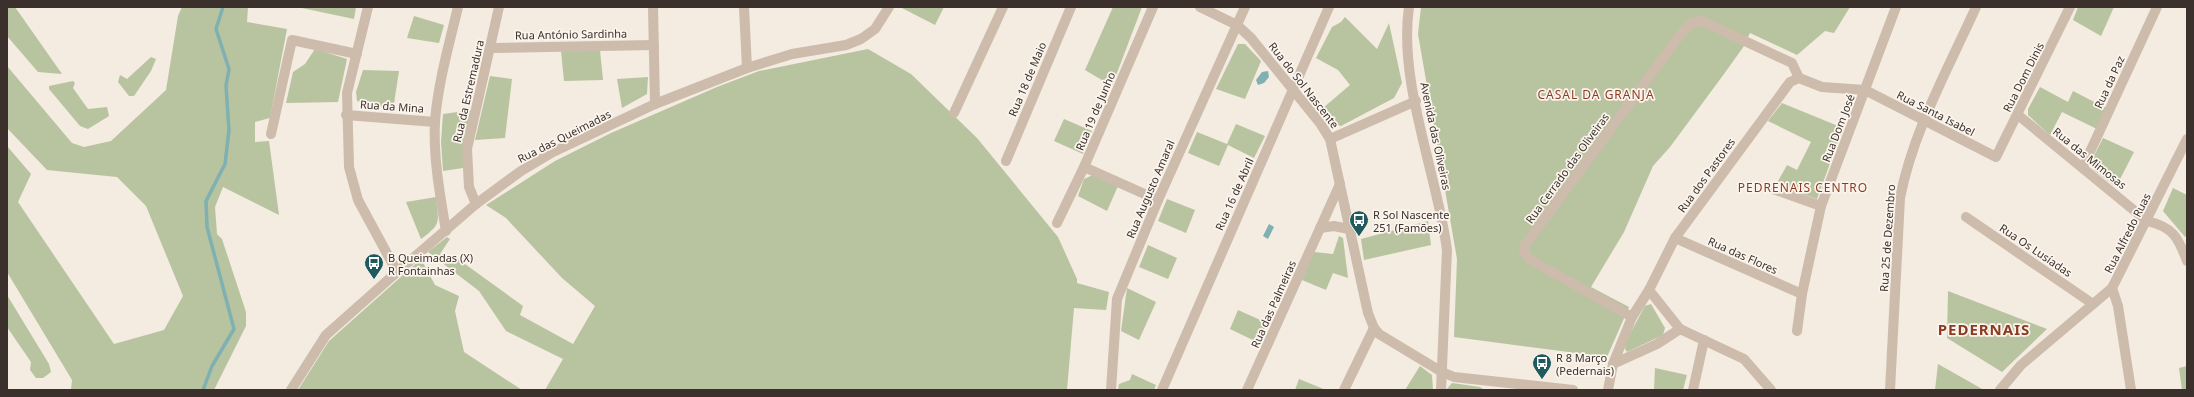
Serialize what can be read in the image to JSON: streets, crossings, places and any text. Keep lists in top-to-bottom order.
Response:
{
  "streets": {
    "street": [
      "Rua António Sardinha",
      "Rua Dom Dinis",
      "Rua 18 de Maio",
      "Rua da Paz",
      "Rua do Sol Nascente",
      "Rua da Estremadura",
      "Rua da Mina",
      "Rua 19 de Junho",
      "Rua Santa Isabel",
      "Rua Dom José",
      "Rua das Queimadas",
      "Avenida das Oliveiras",
      "Rua das Mimosas",
      "Rua Cerrado das Oliveiras",
      "Rua dos Pastores",
      "Rua Augusto Amaral",
      "Rua 16 de Abril",
      "Rua Alfredo Ruas",
      "Rua 25 de Dezembro",
      "Rua Os Lusíadas",
      "Rua das Flores",
      "Rua das Palmeiras"
    ]
  },
  "crossings": [
    ["Rua António Sardinha", "Rua da Estremadura"],
    ["Rua Dom Dinis", "Rua Santa Isabel"],
    ["Rua Dom Dinis", "Rua das Mimosas"],
    ["Rua da Paz", "Rua das Mimosas"],
    ["Rua do Sol Nascente", "Rua Augusto Amaral"],
    ["Rua do Sol Nascente", "Rua 16 de Abril"],
    ["Rua do Sol Nascente", "Rua das Palmeiras"],
    ["Rua da Estremadura", "Rua das Queimadas"],
    ["Rua Santa Isabel", "Rua Dom José"],
    ["Rua Santa Isabel", "Rua 25 de Dezembro"],
    ["Rua Dom José", "Rua das Flores"],
    ["Rua das Mimosas", "Rua Alfredo Ruas"],
    ["Rua Cerrado das Oliveiras", "Rua dos Pastores"],
    ["Rua dos Pastores", "Rua das Flores"]
  ],
  "districts": ["CASAL DA GRANJA", "PEDRENAIS CENTRO", "PEDERNAIS"],
  "places": {
    "bus stop": ["R Sol Nascente 251 (Famões)", "B Queimadas (X) R Fontainhas", "R 8 Março (Pedernais)"]
  }
}
